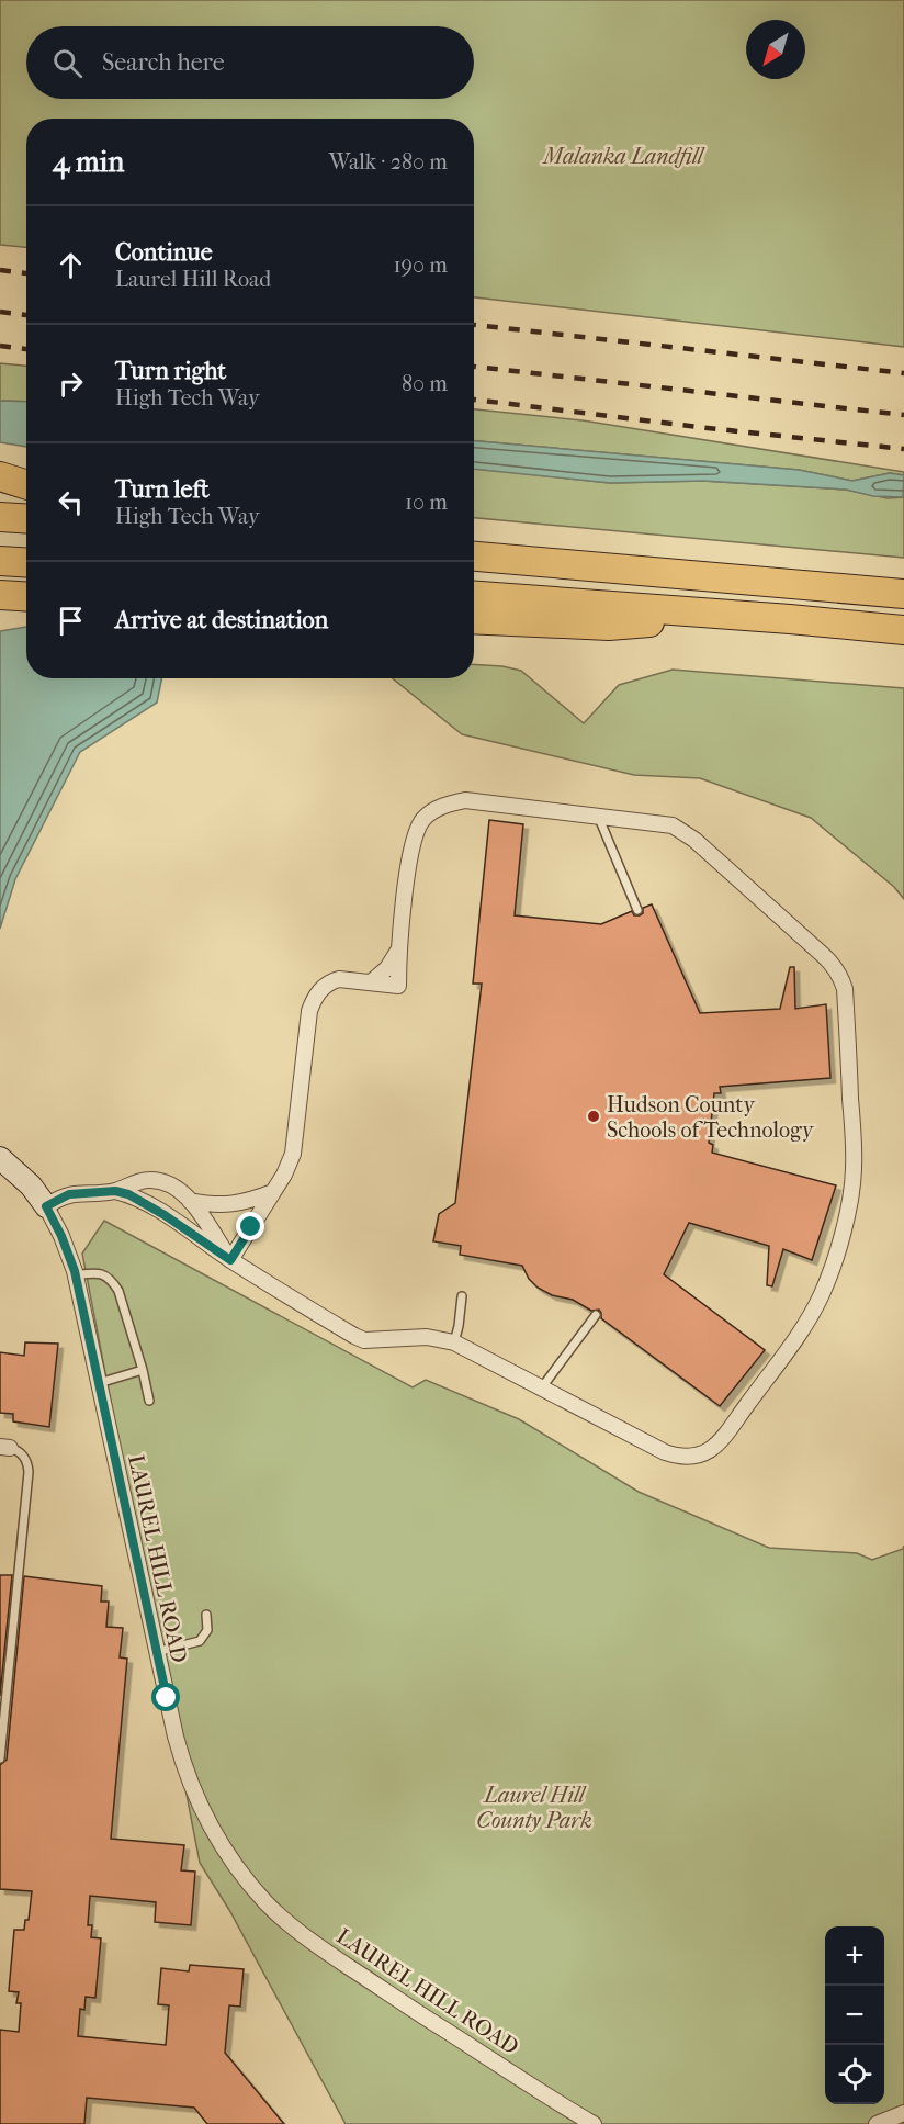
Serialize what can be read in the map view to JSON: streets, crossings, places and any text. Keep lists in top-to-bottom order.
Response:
{
  "streets": {
    "street": ["LAUREL HILL ROAD"]
  },
  "parks": ["Malanka Landfill", "Laurel Hill County Park"],
  "places": ["Hudson County Schools of Technology"],
  "north": "bottom left",
  "page": {
    "search": "Search here",
    "heading": ["4 min", "Walk · 280 m"],
    "list": [
      ["Continue", "Laurel Hill Road", "190 m"],
      ["Turn right", "High Tech Way", "80 m"],
      ["Turn left", "High Tech Way", "10 m"],
      "Arrive at destination"
    ],
    "map_buttons": ["+", "−"]
  }
}
